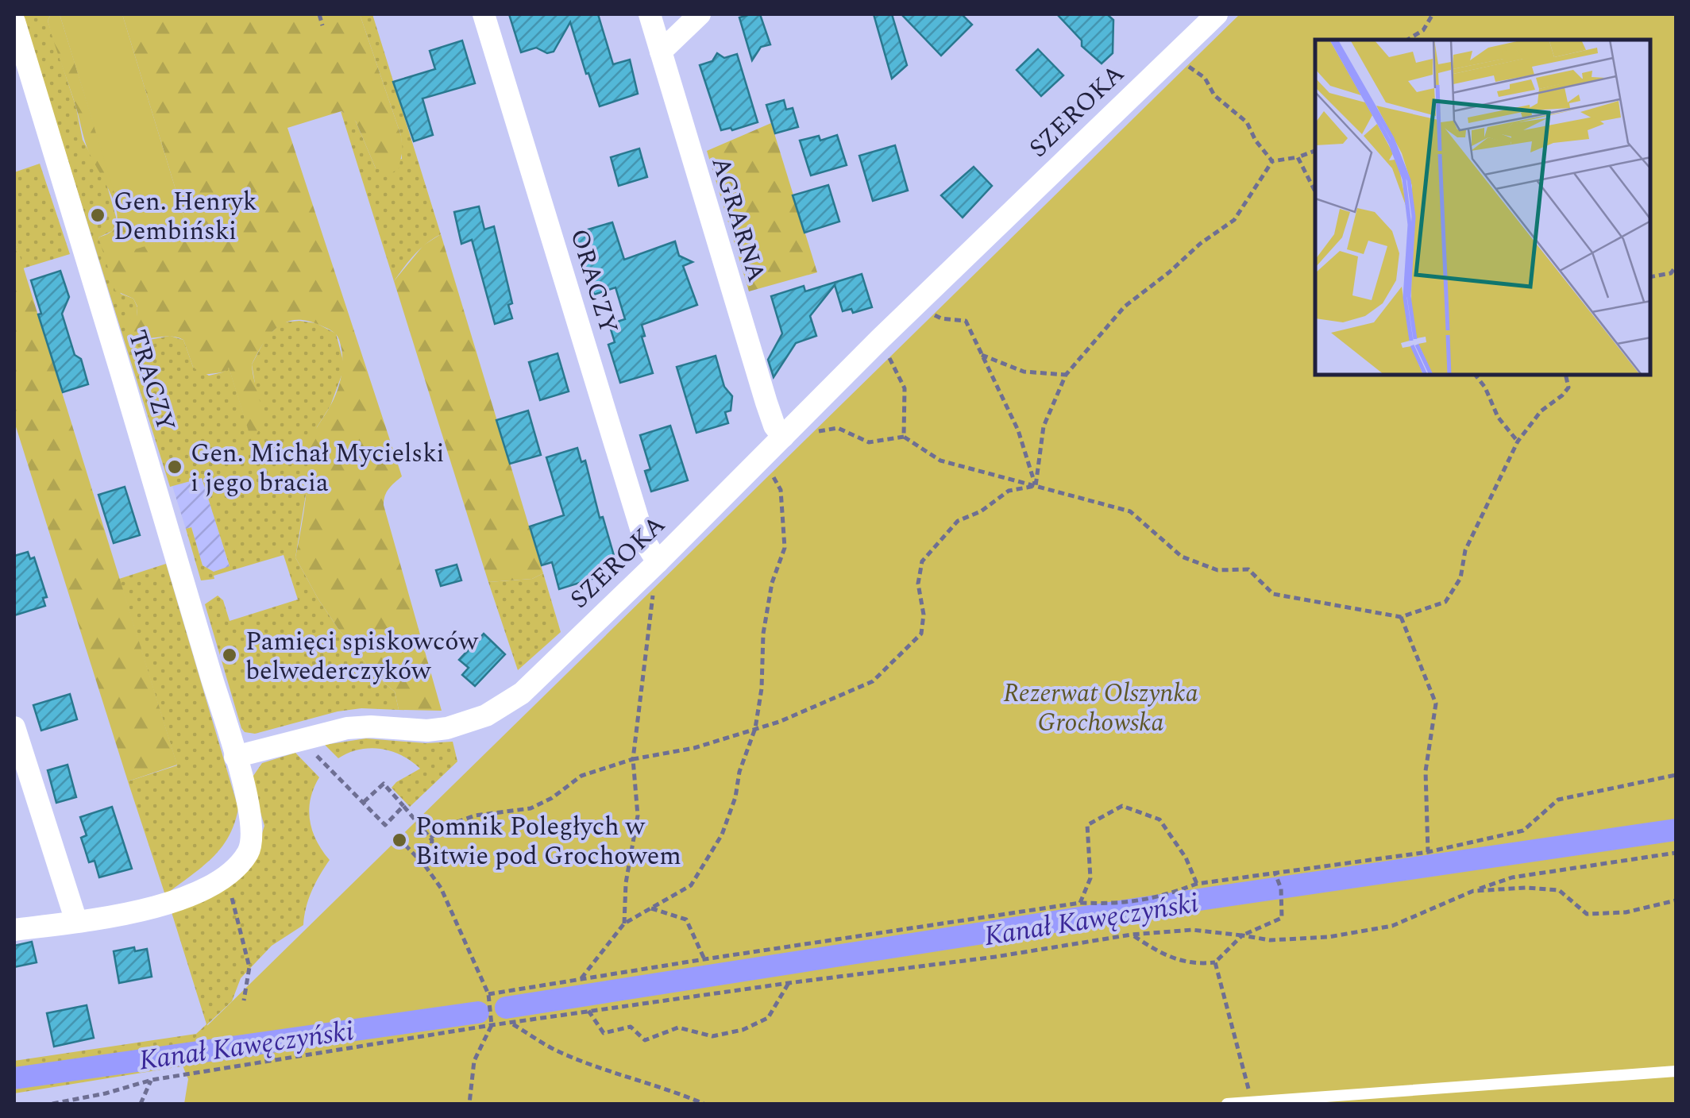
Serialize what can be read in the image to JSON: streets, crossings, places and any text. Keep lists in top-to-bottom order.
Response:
{
  "streets": {
    "street": [
      "SZEROKA",
      "AGRARNA",
      "ORACZY",
      "TRACZY"
    ]
  },
  "crossings": [
    ["SZEROKA", "AGRARNA"],
    ["SZEROKA", "ORACZY"],
    ["SZEROKA", "TRACZY"]
  ],
  "water": ["Kanał Kawęczyński"],
  "parks": ["Rezerwat Olszynka Grochowska"],
  "places": [
    "Gen. Henryk Dembiński",
    "Gen. Michał Mycielski i jego bracia",
    "Pamięci spiskowców belwederczyków",
    "Pomnik Poległych w Bitwie pod Grochowem"
  ]
}
